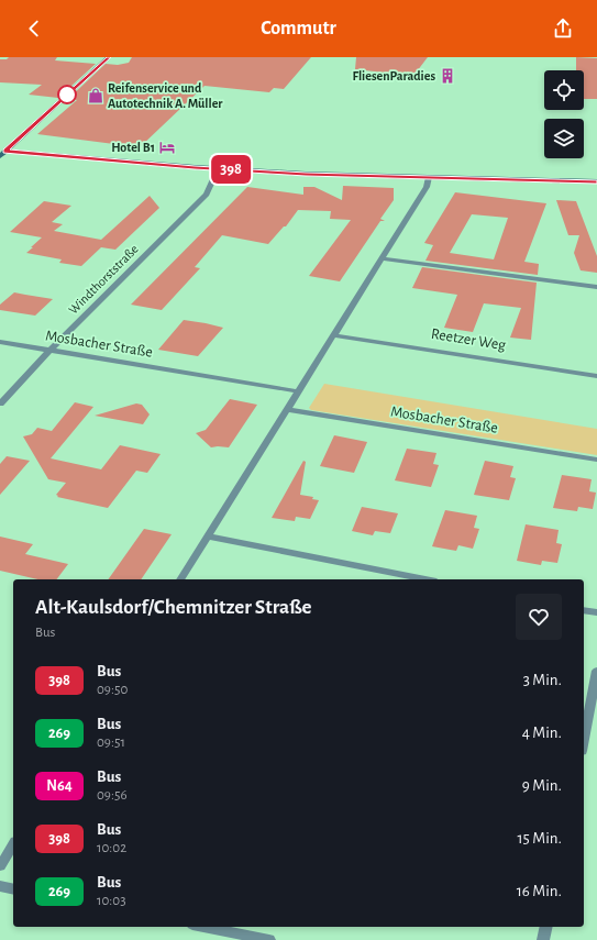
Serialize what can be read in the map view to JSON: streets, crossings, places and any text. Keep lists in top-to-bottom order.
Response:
{
  "streets": {
    "street": ["Windthorststraße", "Reetzer Weg", "Mosbacher Straße"]
  },
  "crossings": [
    ["Windthorststraße", "Mosbacher Straße"]
  ],
  "places": {
    "building": ["FliesenParadies"],
    "shop": ["Reifenservice und Autotechnik A. Müller"],
    "hotel": ["Hotel B1"]
  },
  "lines": ["bus line 398"],
  "page": {
    "header": "Commutr",
    "on_map": "398",
    "heading": ["Alt-Kaulsdorf/Chemnitzer Straße", "Bus"],
    "list": [
      {
        "mark": "398",
        "name": "Bus",
        "note": "09:50",
        "value": "3 Min."
      },
      {
        "mark": "269",
        "name": "Bus",
        "note": "09:51",
        "value": "4 Min."
      },
      {
        "mark": "N64",
        "name": "Bus",
        "note": "09:56",
        "value": "9 Min."
      },
      {
        "mark": "398",
        "name": "Bus",
        "note": "10:02",
        "value": "15 Min."
      },
      {
        "mark": "269",
        "name": "Bus",
        "note": "10:03",
        "value": "16 Min."
      }
    ]
  }
}
